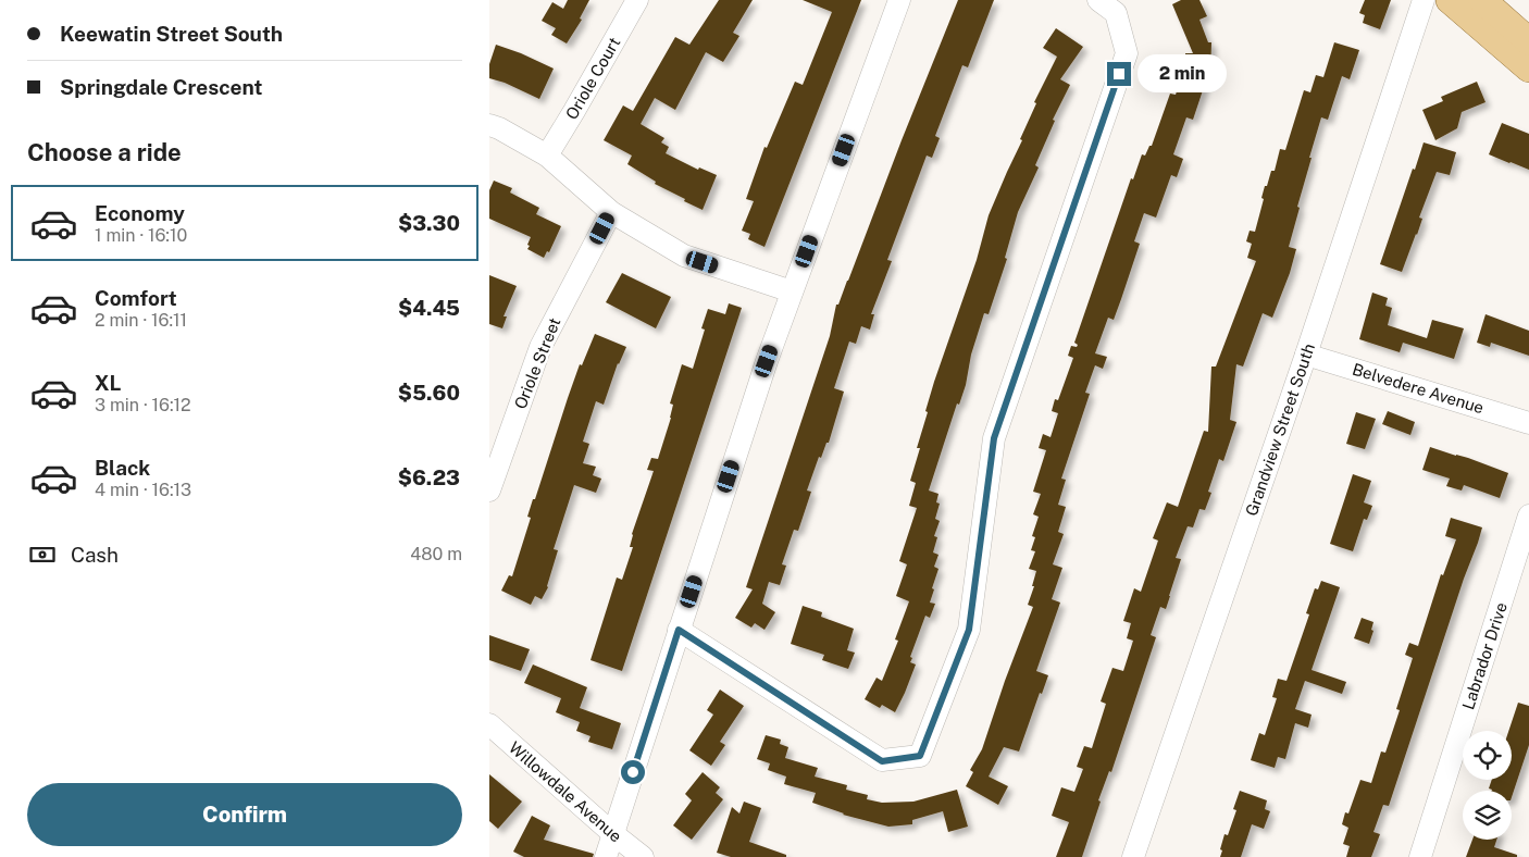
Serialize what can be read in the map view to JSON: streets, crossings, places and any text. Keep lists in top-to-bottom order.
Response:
{
  "streets": {
    "street": [
      "Oriole Court",
      "Oriole Street",
      "Belvedere Avenue",
      "Grandview Street South",
      "Labrador Drive",
      "Willowdale Avenue"
    ]
  },
  "crossings": [
    ["Belvedere Avenue", "Grandview Street South"]
  ],
  "page": {
    "banner": ["Keewatin Street South", "Springdale Crescent"],
    "bubble": "2 min",
    "heading": "Choose a ride",
    "list": [
      {
        "name": "Economy",
        "note": "1 min · 16:10",
        "value": "$3.30"
      },
      {
        "name": "Comfort",
        "note": "2 min · 16:11",
        "value": "$4.45"
      },
      {
        "name": "XL",
        "note": "3 min · 16:12",
        "value": "$5.60"
      },
      {
        "name": "Black",
        "note": "4 min · 16:13",
        "value": "$6.23"
      }
    ],
    "pay": ["Cash", "480 m"],
    "buttons": "Confirm"
  }
}
